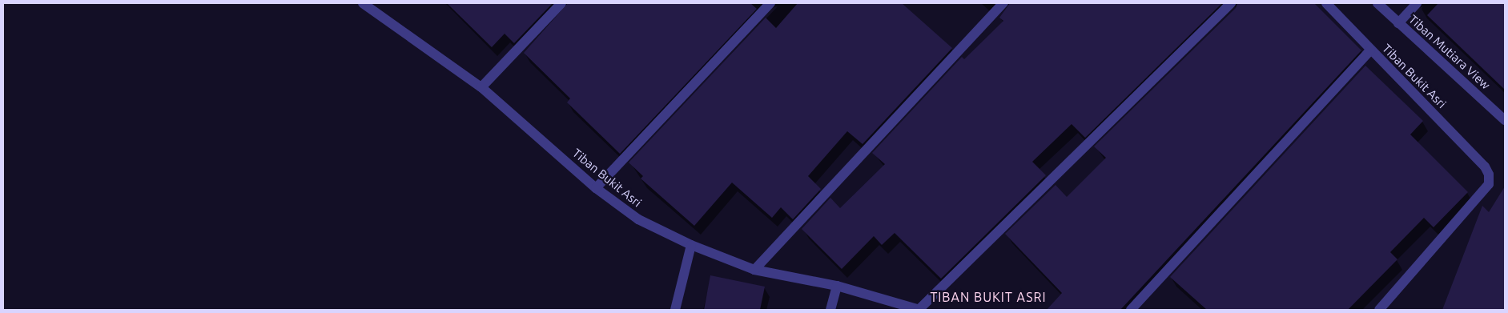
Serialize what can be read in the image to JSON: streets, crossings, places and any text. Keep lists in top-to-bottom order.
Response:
{
  "streets": {
    "street": ["Tiban Mutiara View", "Tiban Bukit Asri"]
  },
  "districts": ["TIBAN BUKIT ASRI"]
}
